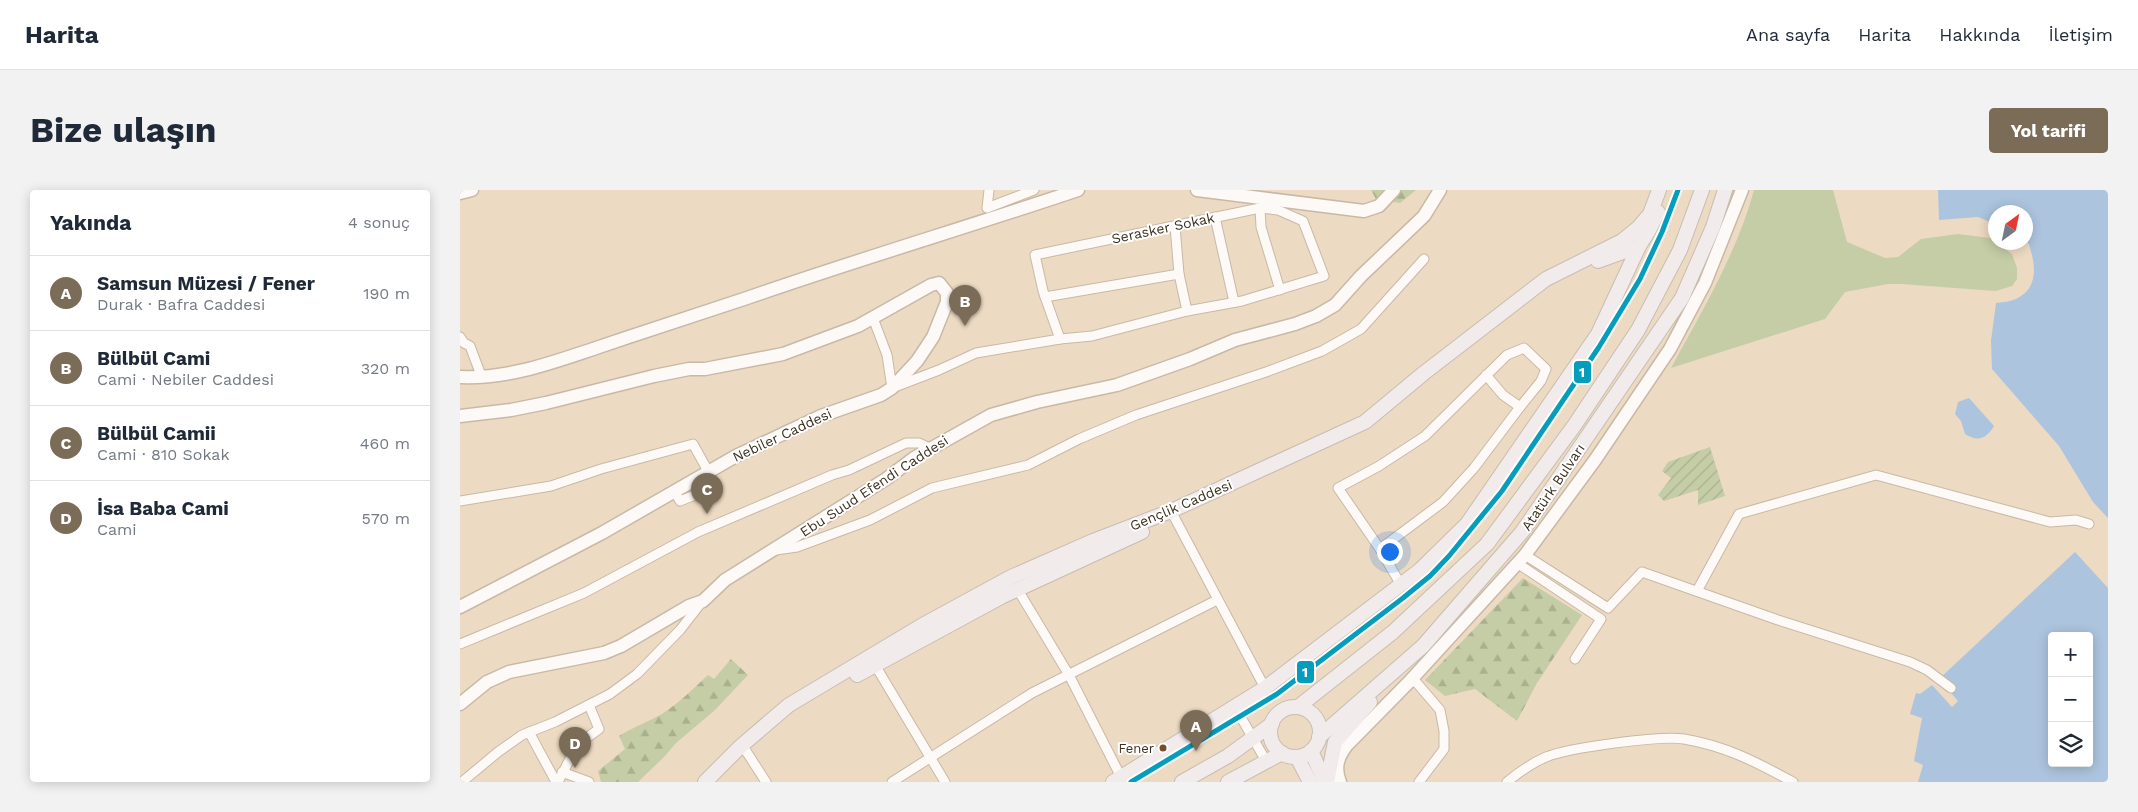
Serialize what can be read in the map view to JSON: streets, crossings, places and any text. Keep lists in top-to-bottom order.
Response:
{
  "streets": {
    "main road": ["Atatürk Bulvarı", "Gençlik Caddesi"],
    "street": ["Serasker Sokak", "Nebiler Caddesi", "Ebu Suud Efendi Caddesi"]
  },
  "places": ["Fener"],
  "lines": ["transit line 1"],
  "north": "top right",
  "page": {
    "header": "Harita",
    "nav": [
      "Ana sayfa",
      "Harita",
      "Hakkında",
      "İletişim"
    ],
    "buttons": "Yol tarifi",
    "title": "Bize ulaşın",
    "heading": ["Yakında", "4 sonuç"],
    "list": [
      {
        "mark": "A",
        "name": "Samsun Müzesi / Fener",
        "note": "Durak · Bafra Caddesi",
        "value": "190 m"
      },
      {
        "mark": "B",
        "name": "Bülbül Cami",
        "note": "Cami · Nebiler Caddesi",
        "value": "320 m"
      },
      {
        "mark": "C",
        "name": "Bülbül Camii",
        "note": "Cami · 810 Sokak",
        "value": "460 m"
      },
      {
        "mark": "D",
        "name": "İsa Baba Cami",
        "note": "Cami",
        "value": "570 m"
      }
    ],
    "pins": [
      "B",
      "C",
      "A",
      "D"
    ],
    "map_buttons": ["+", "−"]
  }
}
